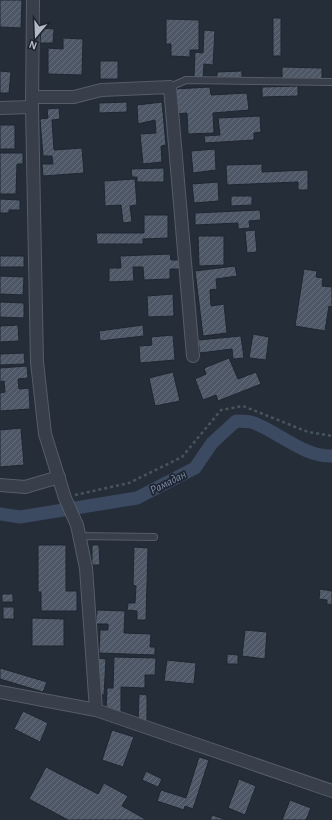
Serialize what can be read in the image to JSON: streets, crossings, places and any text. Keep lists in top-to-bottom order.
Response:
{
  "water": ["Рамадан"],
  "north": "bottom"
}
